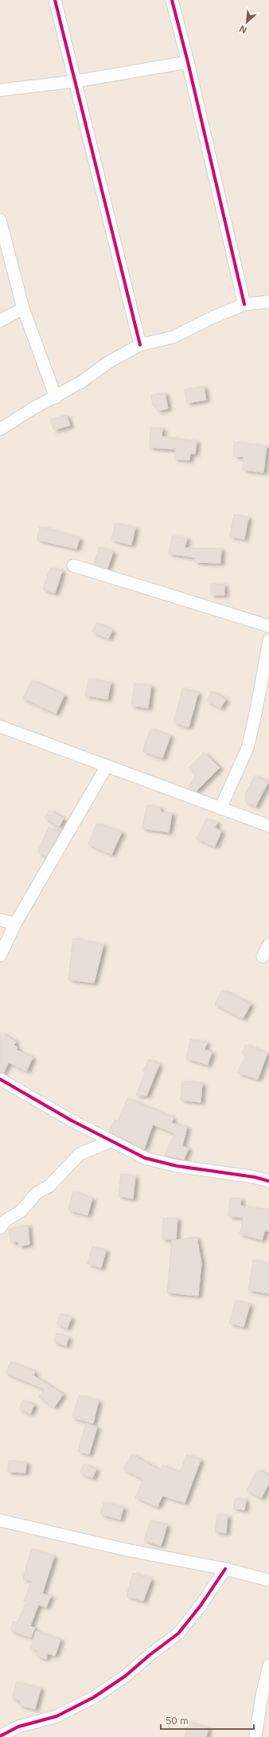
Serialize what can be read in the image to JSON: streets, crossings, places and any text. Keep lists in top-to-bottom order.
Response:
{
  "scale_bar": "50 m",
  "north": "bottom left"
}
